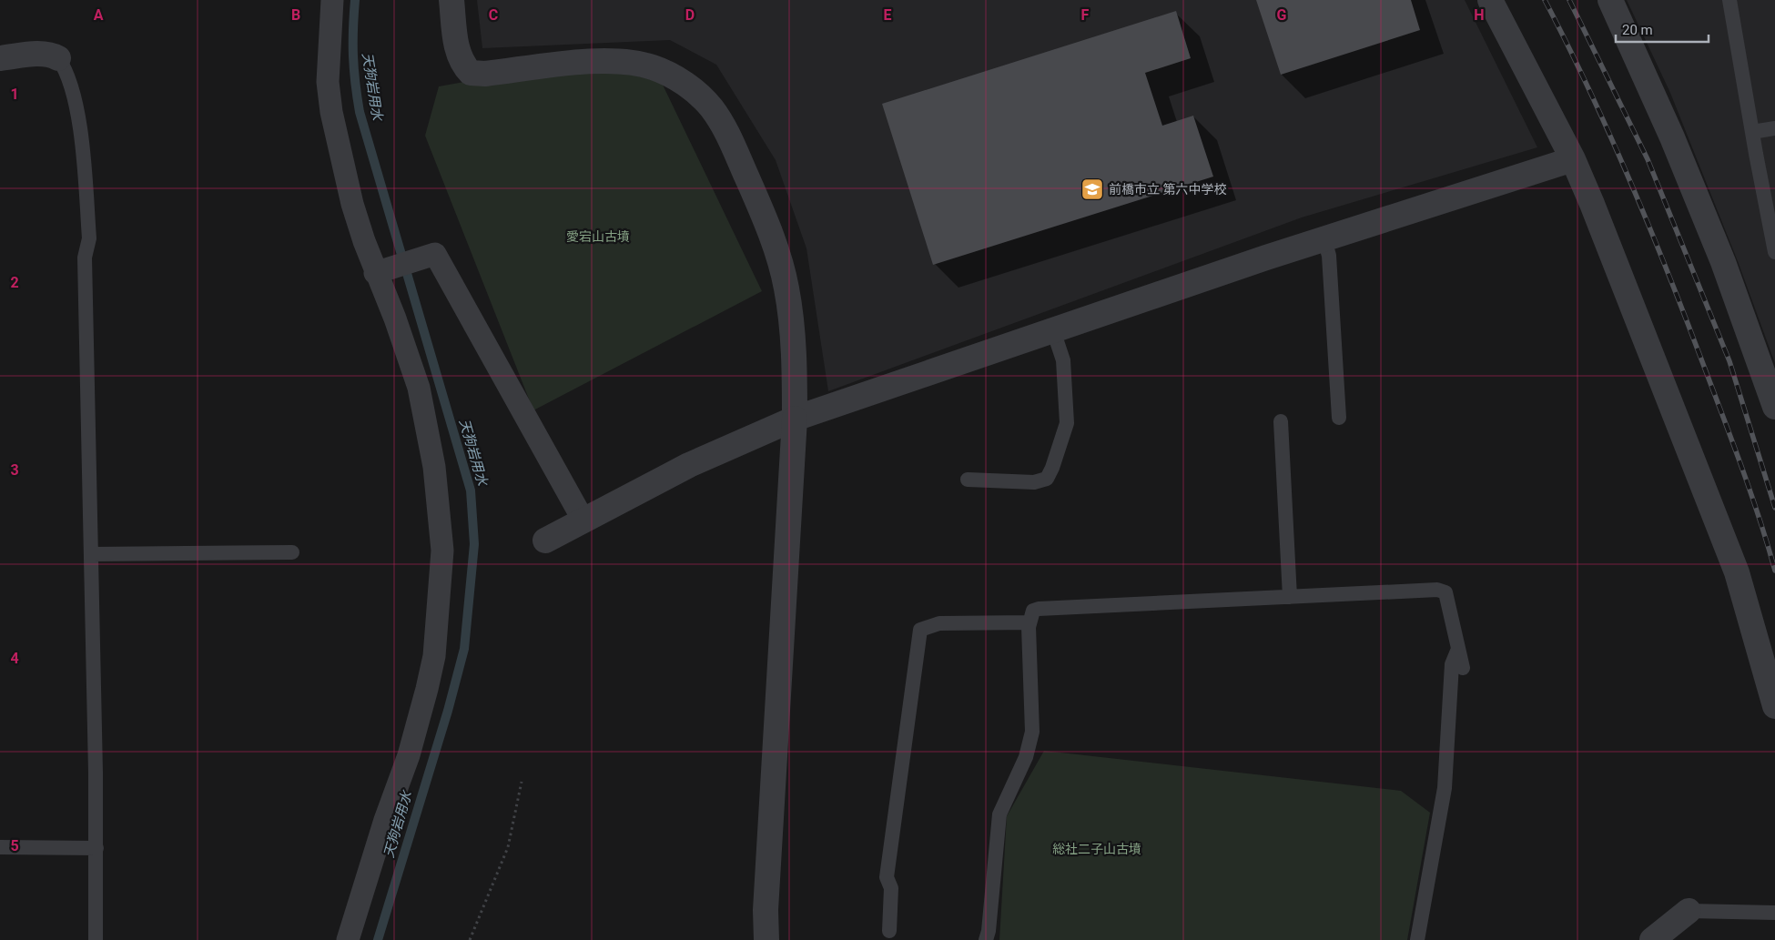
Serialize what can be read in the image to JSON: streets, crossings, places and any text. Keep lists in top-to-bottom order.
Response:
{
  "water": ["天狗岩用水"],
  "parks": ["愛宕山古墳", "総社二子山古墳"],
  "places": {
    "school or university": ["前橋市立 第六中学校"]
  },
  "scale_bar": "20 m",
  "grid": {
    "columns": [
      "A",
      "B",
      "C",
      "D",
      "E",
      "F",
      "G",
      "H"
    ],
    "rows": [
      "1",
      "2",
      "3",
      "4",
      "5"
    ]
  }
}
